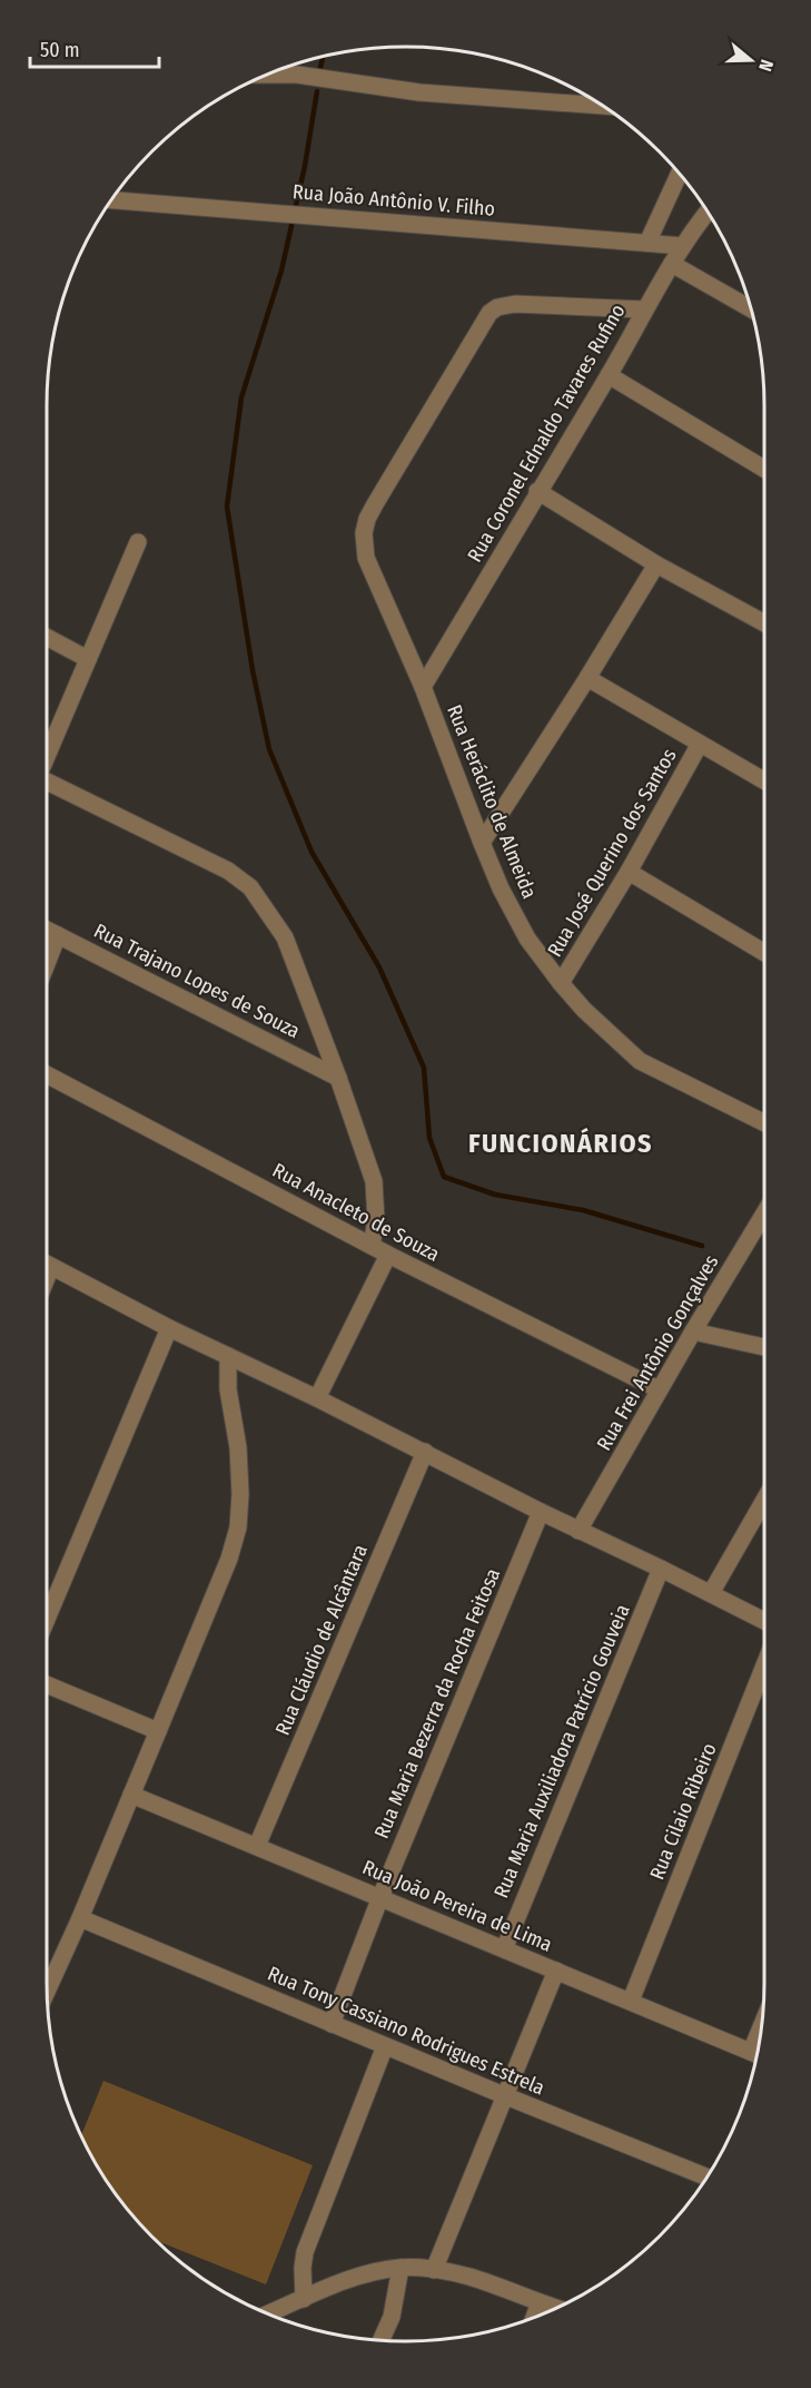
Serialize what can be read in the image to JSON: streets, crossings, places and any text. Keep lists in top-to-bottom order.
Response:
{
  "streets": {
    "street": [
      "Rua João Antônio V. Filho",
      "Rua Coronel Ednaldo Tavares Rufino",
      "Rua Heráclito de Almeida",
      "Rua José Querino dos Santos",
      "Rua Trajano Lopes de Souza",
      "Rua Anacleto de Souza",
      "Rua Frei Antônio Gonçalves",
      "Rua Cláudio de Alcântara",
      "Rua Maria Bezerra da Rocha Feitosa",
      "Rua Maria Auxiliadora Patrício Gouveia",
      "Rua Cilaio Ribeiro",
      "Rua João Pereira de Lima",
      "Rua Tony Cassiano Rodrigues Estrela"
    ]
  },
  "crossings": [
    ["Rua João Antônio V. Filho", "Rua Coronel Ednaldo Tavares Rufino"],
    ["Rua Coronel Ednaldo Tavares Rufino", "Rua Heráclito de Almeida"],
    ["Rua Heráclito de Almeida", "Rua José Querino dos Santos"],
    ["Rua Anacleto de Souza", "Rua Frei Antônio Gonçalves"],
    ["Rua Cláudio de Alcântara", "Rua João Pereira de Lima"],
    ["Rua Maria Bezerra da Rocha Feitosa", "Rua João Pereira de Lima"],
    ["Rua Maria Bezerra da Rocha Feitosa", "Rua Tony Cassiano Rodrigues Estrela"],
    ["Rua Maria Auxiliadora Patrício Gouveia", "Rua João Pereira de Lima"],
    ["Rua Cilaio Ribeiro", "Rua João Pereira de Lima"]
  ],
  "districts": ["FUNCIONÁRIOS"],
  "scale_bar": "50 m",
  "north": "right"
}
